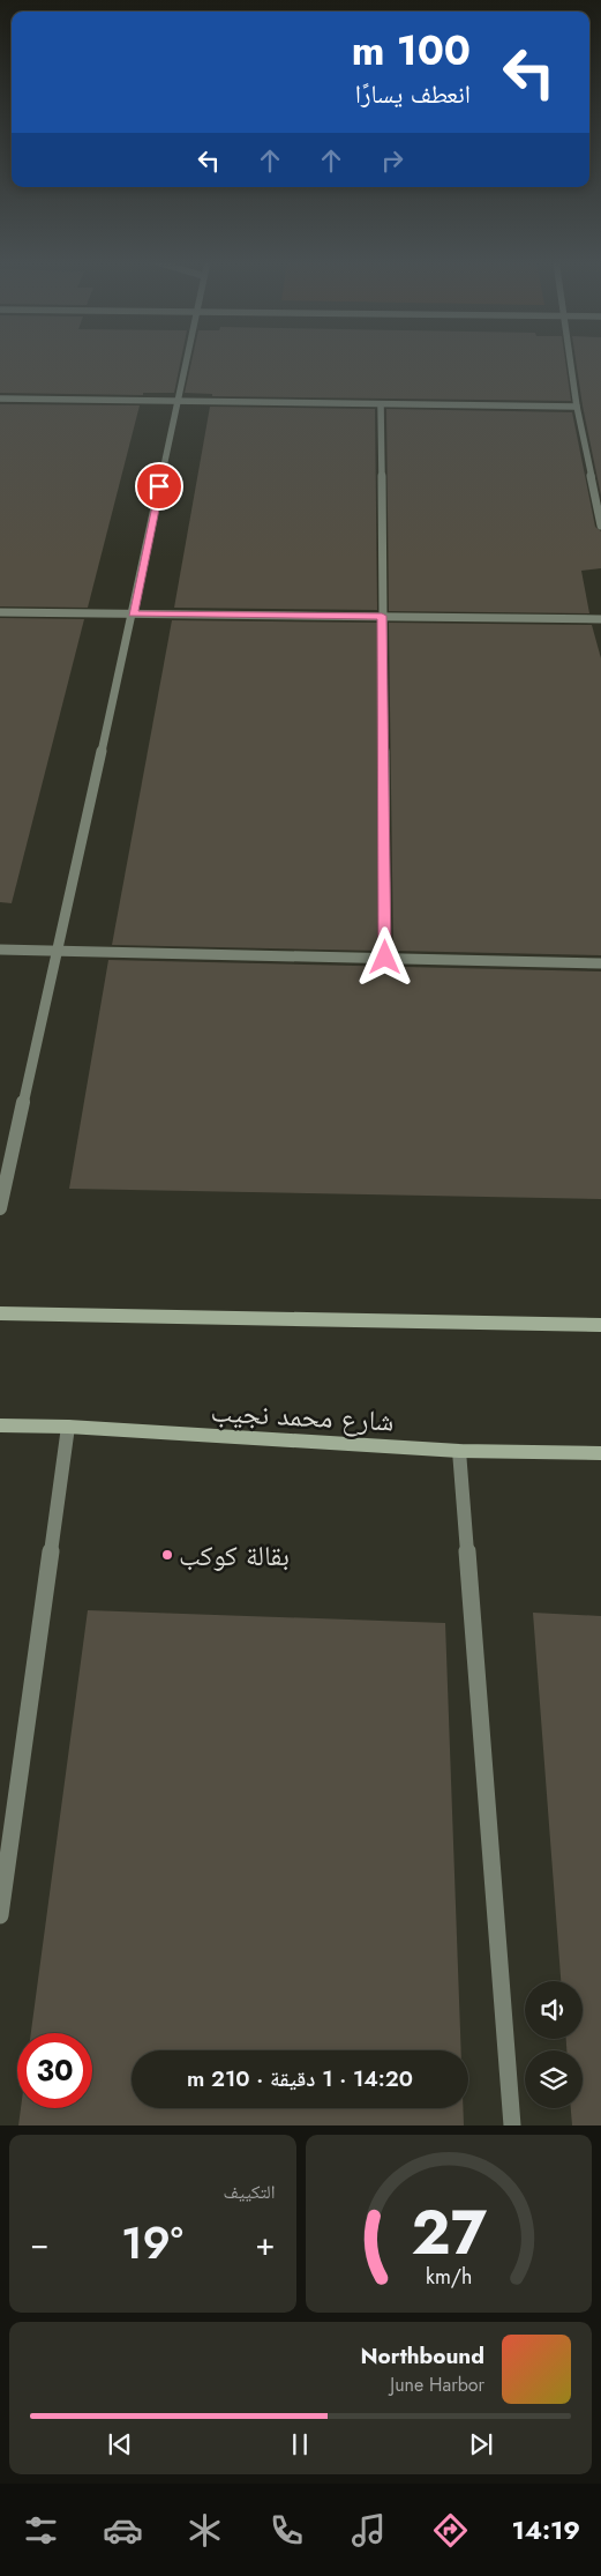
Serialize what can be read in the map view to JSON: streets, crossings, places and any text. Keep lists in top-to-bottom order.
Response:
{
  "streets": {
    "main road": ["شارع محمد نجيب"]
  },
  "places": ["بقالة كوكب"],
  "page": {
    "turn": ["100 m", "انعطف يسارًا"],
    "limit": "30",
    "trip": "14:20 · 1 دقيقة · 210 m",
    "tile": "التكييف",
    "heat": ["−", "19°", "+"],
    "song": ["Northbound", "June Harbor"],
    "tabs": "14:19",
    "gauge": ["27", "km/h"]
  }
}
